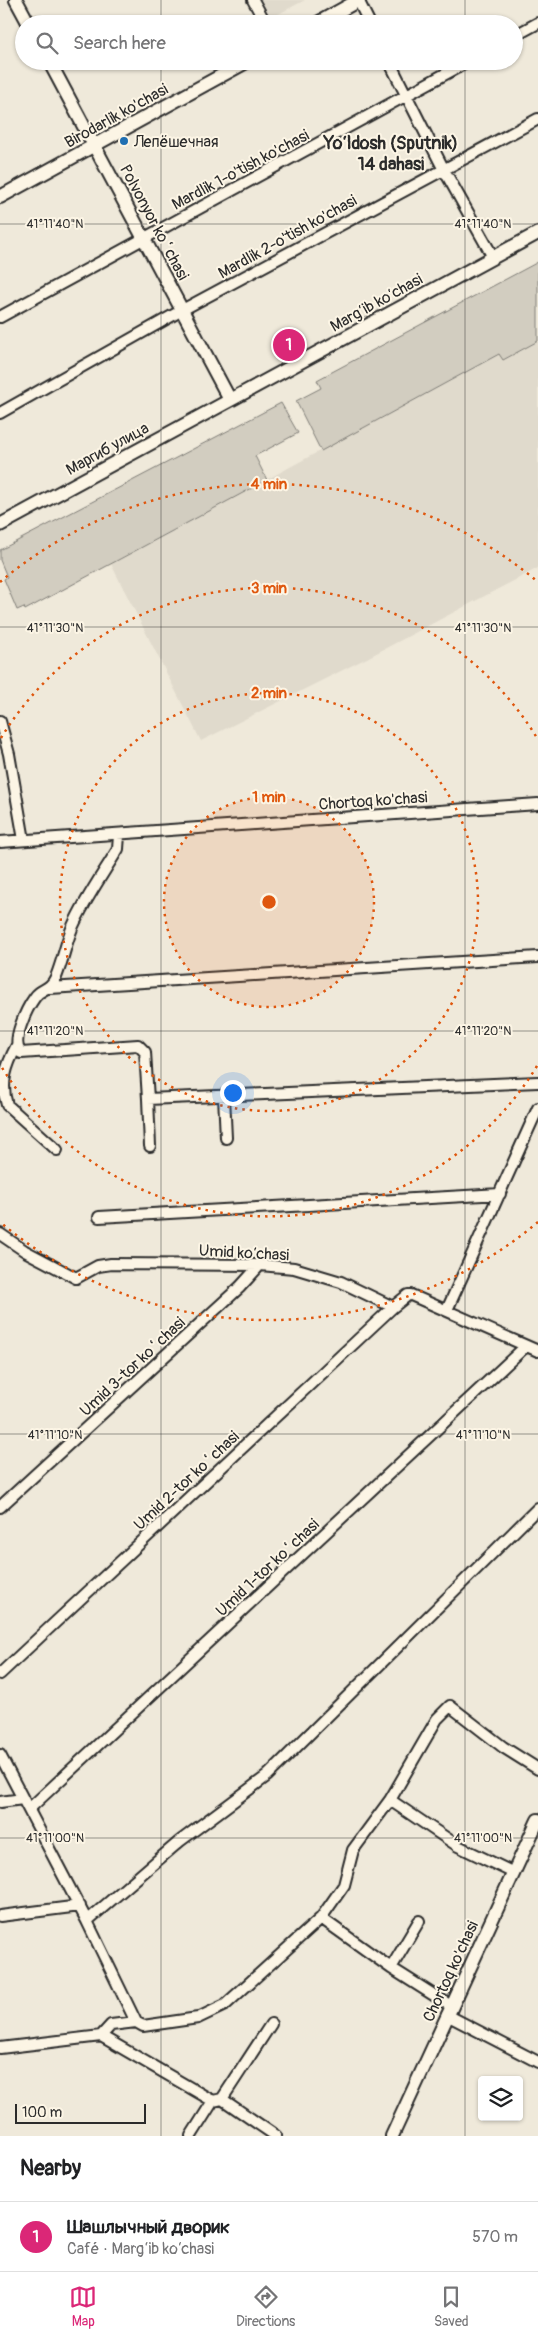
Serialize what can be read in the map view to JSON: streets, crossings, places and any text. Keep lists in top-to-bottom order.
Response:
{
  "streets": {
    "street": [
      "Birodarlik ko'chasi",
      "Mardlik 1-o'tish ko'chasi",
      "Polvonyor koʻchasi",
      "Mardlik 2-o'tish ko'chasi",
      "Marg‘ib ko‘chasi",
      "Маргиб улица",
      "Chortoq ko'chasi",
      "Umid ko‘chasi",
      "Umid 3-tor koʻchasi",
      "Umid 2-tor koʻchasi",
      "Umid 1-tor koʻchasi"
    ]
  },
  "crossings": [
    ["Birodarlik ko'chasi", "Polvonyor koʻchasi"],
    ["Mardlik 1-o'tish ko'chasi", "Polvonyor koʻchasi"],
    ["Polvonyor koʻchasi", "Mardlik 2-o'tish ko'chasi"],
    ["Polvonyor koʻchasi", "Marg‘ib ko‘chasi"],
    ["Polvonyor koʻchasi", "Маргиб улица"],
    ["Marg‘ib ko‘chasi", "Маргиб улица"],
    ["Umid ko‘chasi", "Umid 3-tor koʻchasi"],
    ["Umid ko‘chasi", "Umid 2-tor koʻchasi"]
  ],
  "districts": ["Yo‘ldosh (Sputnik) 14 dahasi"],
  "places": ["Лепёшечная"],
  "scale_bar": "100 m",
  "page": {
    "search": "Search here",
    "pins": "1",
    "scale": "100 m",
    "heading": "Nearby",
    "list": [
      {
        "mark": "1",
        "name": "Шашлычный дворик",
        "note": "Café · Marg‘ib ko‘chasi",
        "value": "570 m"
      }
    ],
    "nav": ["Map", "Directions", "Saved"]
  },
  "coordinates": [
    "41°11'40\"N",
    "41°11'30\"N",
    "41°11'20\"N",
    "41°11'10\"N",
    "41°11'00\"N"
  ],
  "rings": [
    "4 min",
    "3 min",
    "2 min",
    "1 min"
  ]
}
